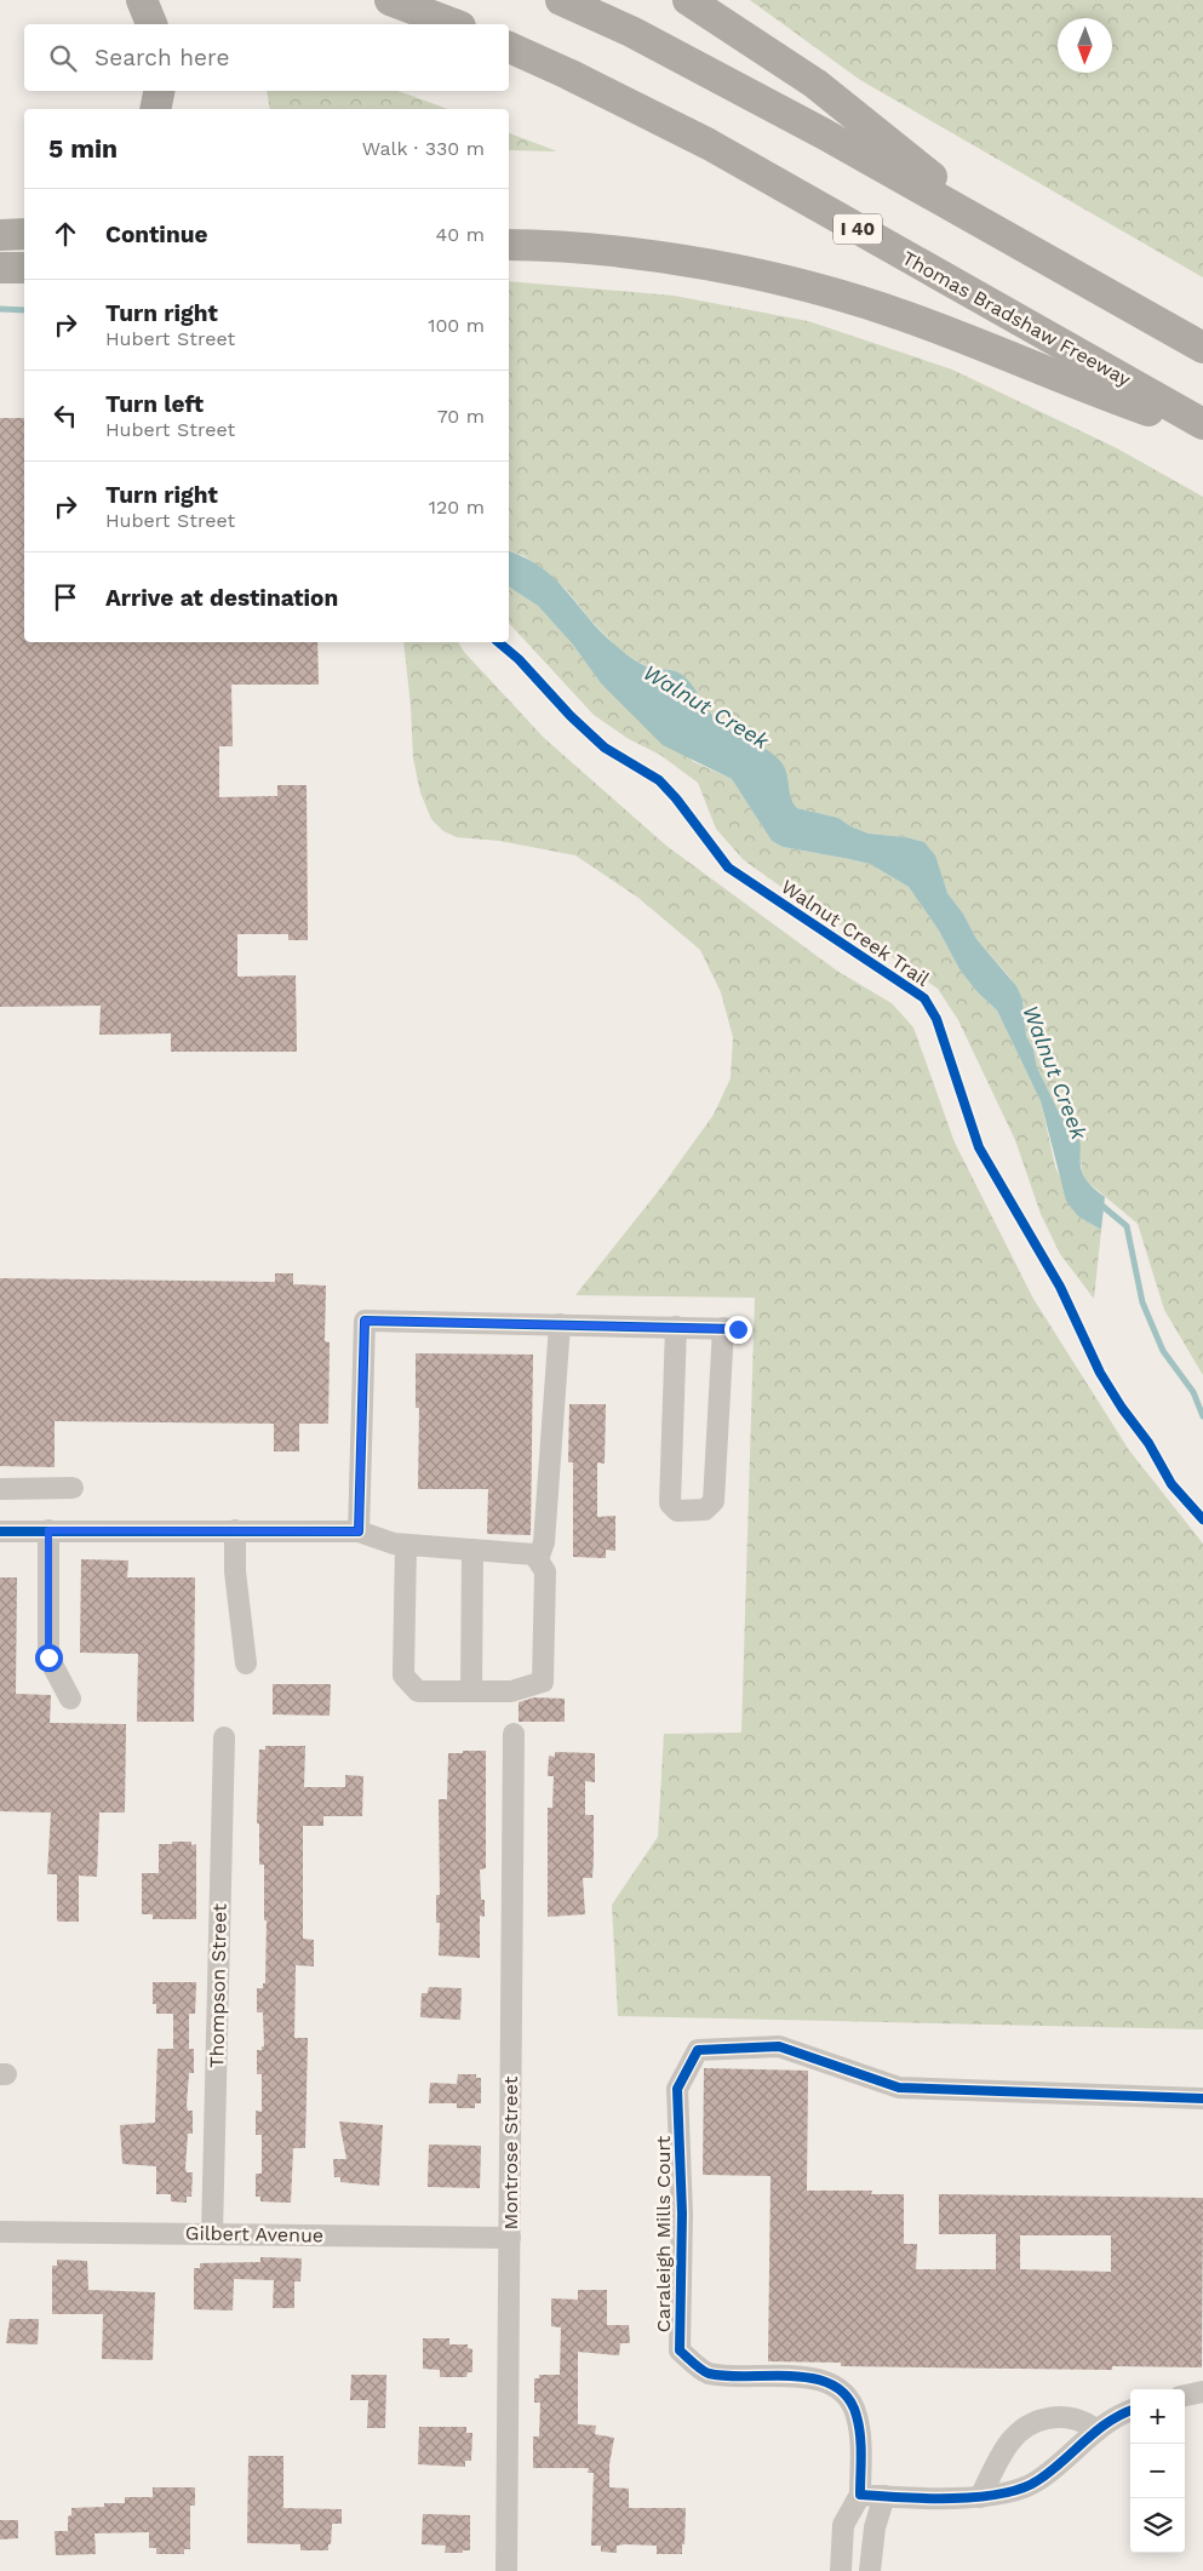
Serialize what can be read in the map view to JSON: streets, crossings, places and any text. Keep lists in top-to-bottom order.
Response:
{
  "streets": {
    "highway": ["I 40", "Thomas Bradshaw Freeway"],
    "street": [
      "Thompson Street",
      "Montrose Street",
      "Gilbert Avenue",
      "Caraleigh Mills Court"
    ],
    "cycle path": ["Walnut Creek Trail"]
  },
  "crossings": [
    ["Thompson Street", "Gilbert Avenue"],
    ["Montrose Street", "Gilbert Avenue"]
  ],
  "water": ["Walnut Creek"],
  "north": "bottom",
  "page": {
    "search": "Search here",
    "heading": ["5 min", "Walk · 330 m"],
    "list": [
      ["Continue", "40 m"],
      ["Turn right", "Hubert Street", "100 m"],
      ["Turn left", "Hubert Street", "70 m"],
      ["Turn right", "Hubert Street", "120 m"],
      "Arrive at destination"
    ],
    "map_buttons": ["+", "−"]
  }
}
